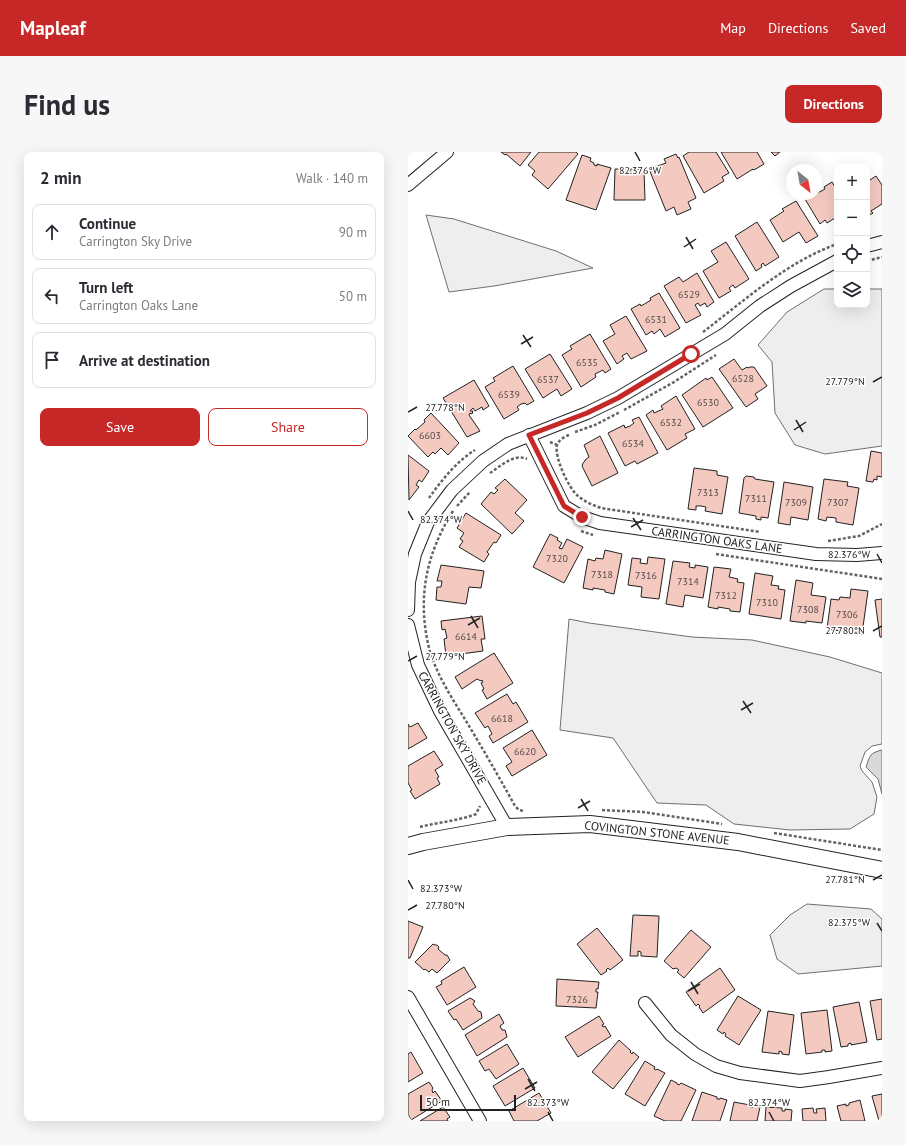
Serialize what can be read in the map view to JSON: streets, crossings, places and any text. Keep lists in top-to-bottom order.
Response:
{
  "streets": {
    "street": ["CARRINGTON OAKS LANE", "CARRINGTON SKY DRIVE", "COVINGTON STONE AVENUE"]
  },
  "crossings": [
    ["CARRINGTON SKY DRIVE", "COVINGTON STONE AVENUE"]
  ],
  "house_numbers": [
    "6529",
    "6531",
    "6535",
    "6528",
    "6537",
    "6539",
    "6530",
    "6532",
    "6603",
    "6534",
    "7313",
    "7311",
    "7309",
    "7307",
    "7320",
    "7318",
    "7316",
    "7314",
    "7312",
    "7310",
    "7308",
    "7306",
    "6614",
    "6618",
    "6620",
    "7326"
  ],
  "scale_bar": "50 m",
  "north": "bottom right",
  "page": {
    "header": "Mapleaf",
    "nav": ["Map", "Directions", "Saved"],
    "buttons": [
      "Directions",
      ["Save", "Share"]
    ],
    "title": "Find us",
    "heading": ["2 min", "Walk · 140 m"],
    "map_buttons": ["+", "−"],
    "list": [
      ["Continue", "Carrington Sky Drive", "90 m"],
      ["Turn left", "Carrington Oaks Lane", "50 m"],
      "Arrive at destination"
    ],
    "scale": "50 m"
  },
  "coordinates": [
    "82.376°W",
    "27.779°N",
    "27.778°N",
    "82.374°W",
    "27.780°N",
    "27.781°N",
    "82.373°W",
    "82.375°W"
  ]
}
